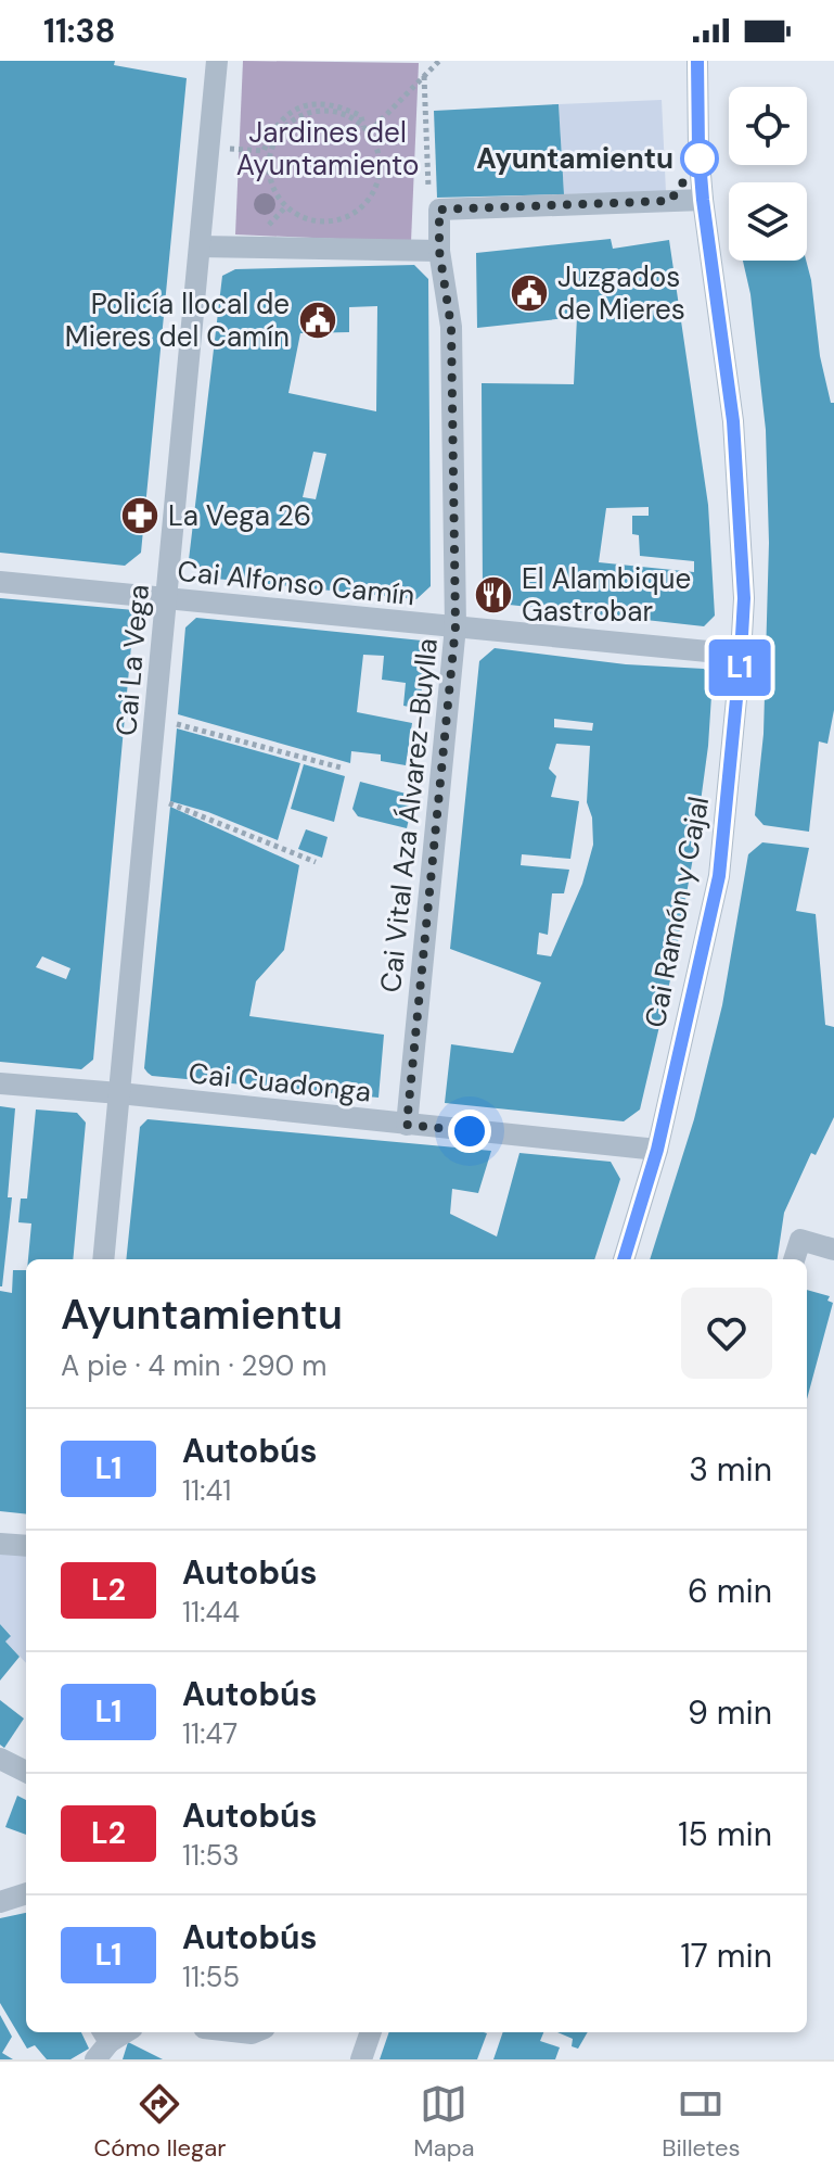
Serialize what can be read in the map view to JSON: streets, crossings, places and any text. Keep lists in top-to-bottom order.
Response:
{
  "streets": {
    "street": [
      "Cai Alfonso Camín",
      "Cai La Vega",
      "Cai Vital Aza Álvarez-Buylla",
      "Cai Ramón y Cajal",
      "Cai Cuadonga"
    ]
  },
  "crossings": [
    ["Cai Alfonso Camín", "Cai La Vega"],
    ["Cai Alfonso Camín", "Cai Vital Aza Álvarez-Buylla"],
    ["Cai Alfonso Camín", "Cai Ramón y Cajal"],
    ["Cai La Vega", "Cai Cuadonga"],
    ["Cai Vital Aza Álvarez-Buylla", "Cai Cuadonga"],
    ["Cai Ramón y Cajal", "Cai Cuadonga"]
  ],
  "parks": ["Jardines del Ayuntamiento"],
  "places": {
    "other": ["Ayuntamientu"],
    "public building": ["Juzgados de Mieres", "Policía llocal de Mieres del Camín"],
    "pharmacy": ["La Vega 26"],
    "restaurant": ["El Alambique Gastrobar"]
  },
  "lines": ["bus line L1"],
  "page": {
    "status": "11:38",
    "on_map": "L1",
    "heading": ["Ayuntamientu", "A pie · 4 min · 290 m"],
    "list": [
      {
        "mark": "L1",
        "name": "Autobús",
        "note": "11:41",
        "value": "3 min"
      },
      {
        "mark": "L2",
        "name": "Autobús",
        "note": "11:44",
        "value": "6 min"
      },
      {
        "mark": "L1",
        "name": "Autobús",
        "note": "11:47",
        "value": "9 min"
      },
      {
        "mark": "L2",
        "name": "Autobús",
        "note": "11:53",
        "value": "15 min"
      },
      {
        "mark": "L1",
        "name": "Autobús",
        "note": "11:55",
        "value": "17 min"
      }
    ],
    "tabs": ["Cómo llegar", "Mapa", "Billetes"]
  }
}
